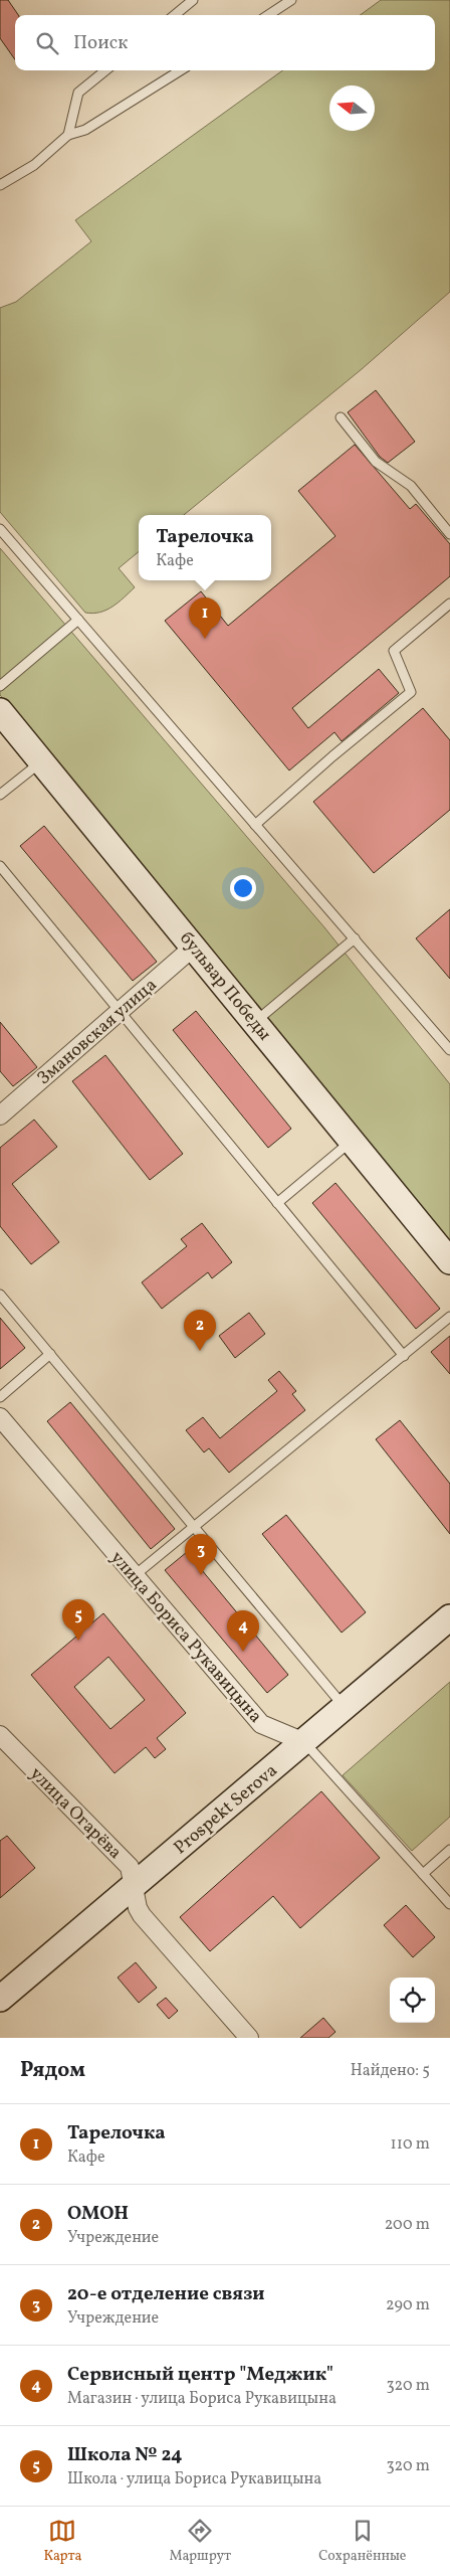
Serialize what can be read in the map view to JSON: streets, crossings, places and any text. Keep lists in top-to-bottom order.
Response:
{
  "streets": {
    "street": [
      "бульвар Победы",
      "Змановская улица",
      "улица Бориса Рукавицына",
      "Prospekt Serova",
      "улица Огарёва"
    ]
  },
  "crossings": [
    ["бульвар Победы", "Змановская улица"],
    ["улица Бориса Рукавицына", "Prospekt Serova"],
    ["Prospekt Serova", "улица Огарёва"]
  ],
  "north": "left",
  "page": {
    "search": "Поиск",
    "popup": ["Тарелочка", "Кафе"],
    "pins": [
      "1",
      "2",
      "3",
      "5",
      "4"
    ],
    "heading": ["Рядом", "Найдено: 5"],
    "list": [
      {
        "mark": "1",
        "name": "Тарелочка",
        "note": "Кафе",
        "value": "110 m"
      },
      {
        "mark": "2",
        "name": "ОМОН",
        "note": "Учреждение",
        "value": "200 m"
      },
      {
        "mark": "3",
        "name": "20-е отделение связи",
        "note": "Учреждение",
        "value": "290 m"
      },
      {
        "mark": "4",
        "name": "Сервисный центр \"Меджик\"",
        "note": "Магазин · улица Бориса Рукавицына",
        "value": "320 m"
      },
      {
        "mark": "5",
        "name": "Школа № 24",
        "note": "Школа · улица Бориса Рукавицына",
        "value": "320 m"
      }
    ],
    "nav": ["Карта", "Маршрут", "Сохранённые"]
  }
}
